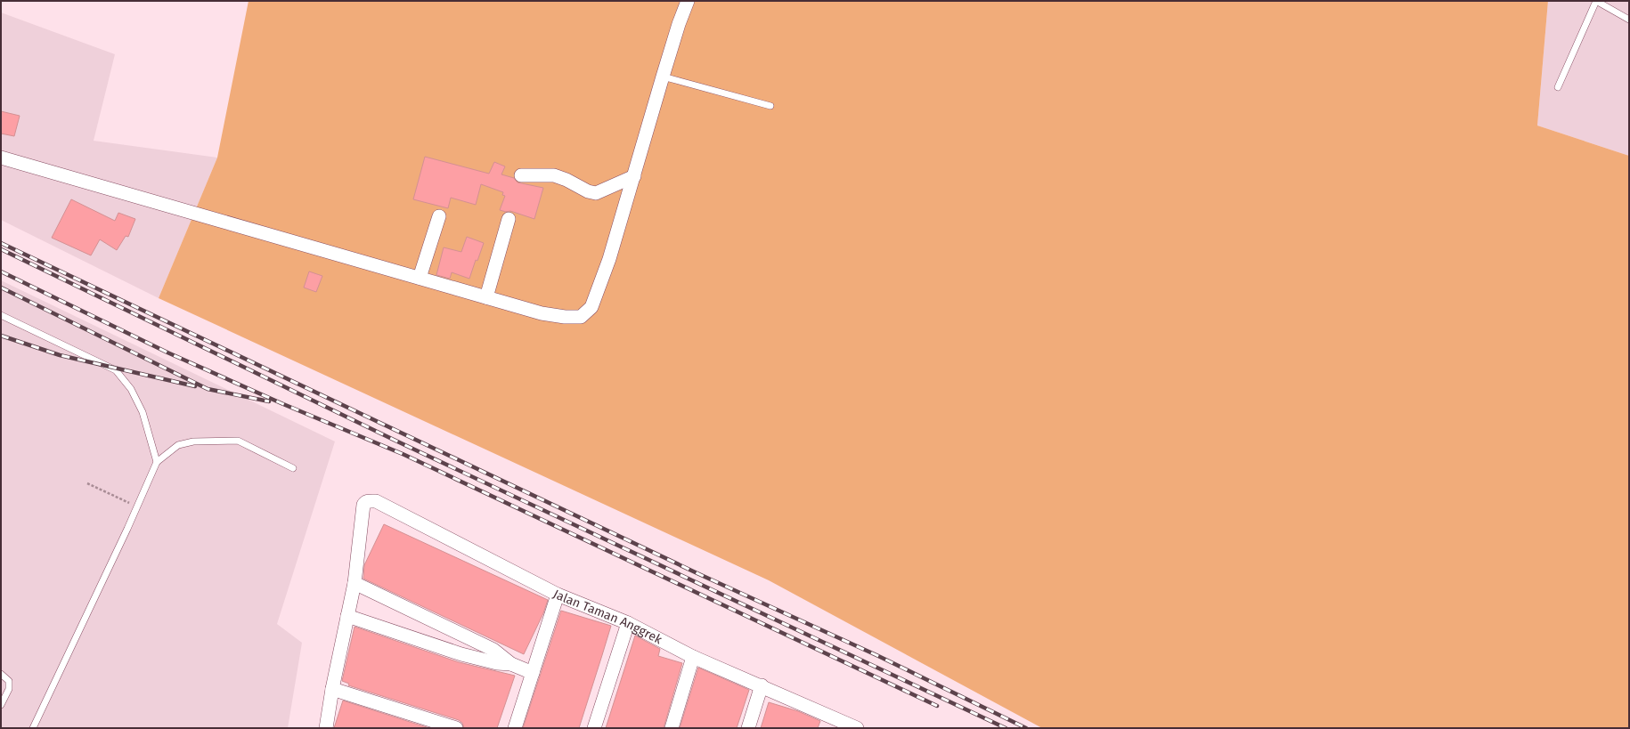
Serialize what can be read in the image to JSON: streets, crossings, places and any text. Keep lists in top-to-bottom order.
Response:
{
  "streets": {
    "street": ["Jalan Taman Anggrek"]
  }
}
